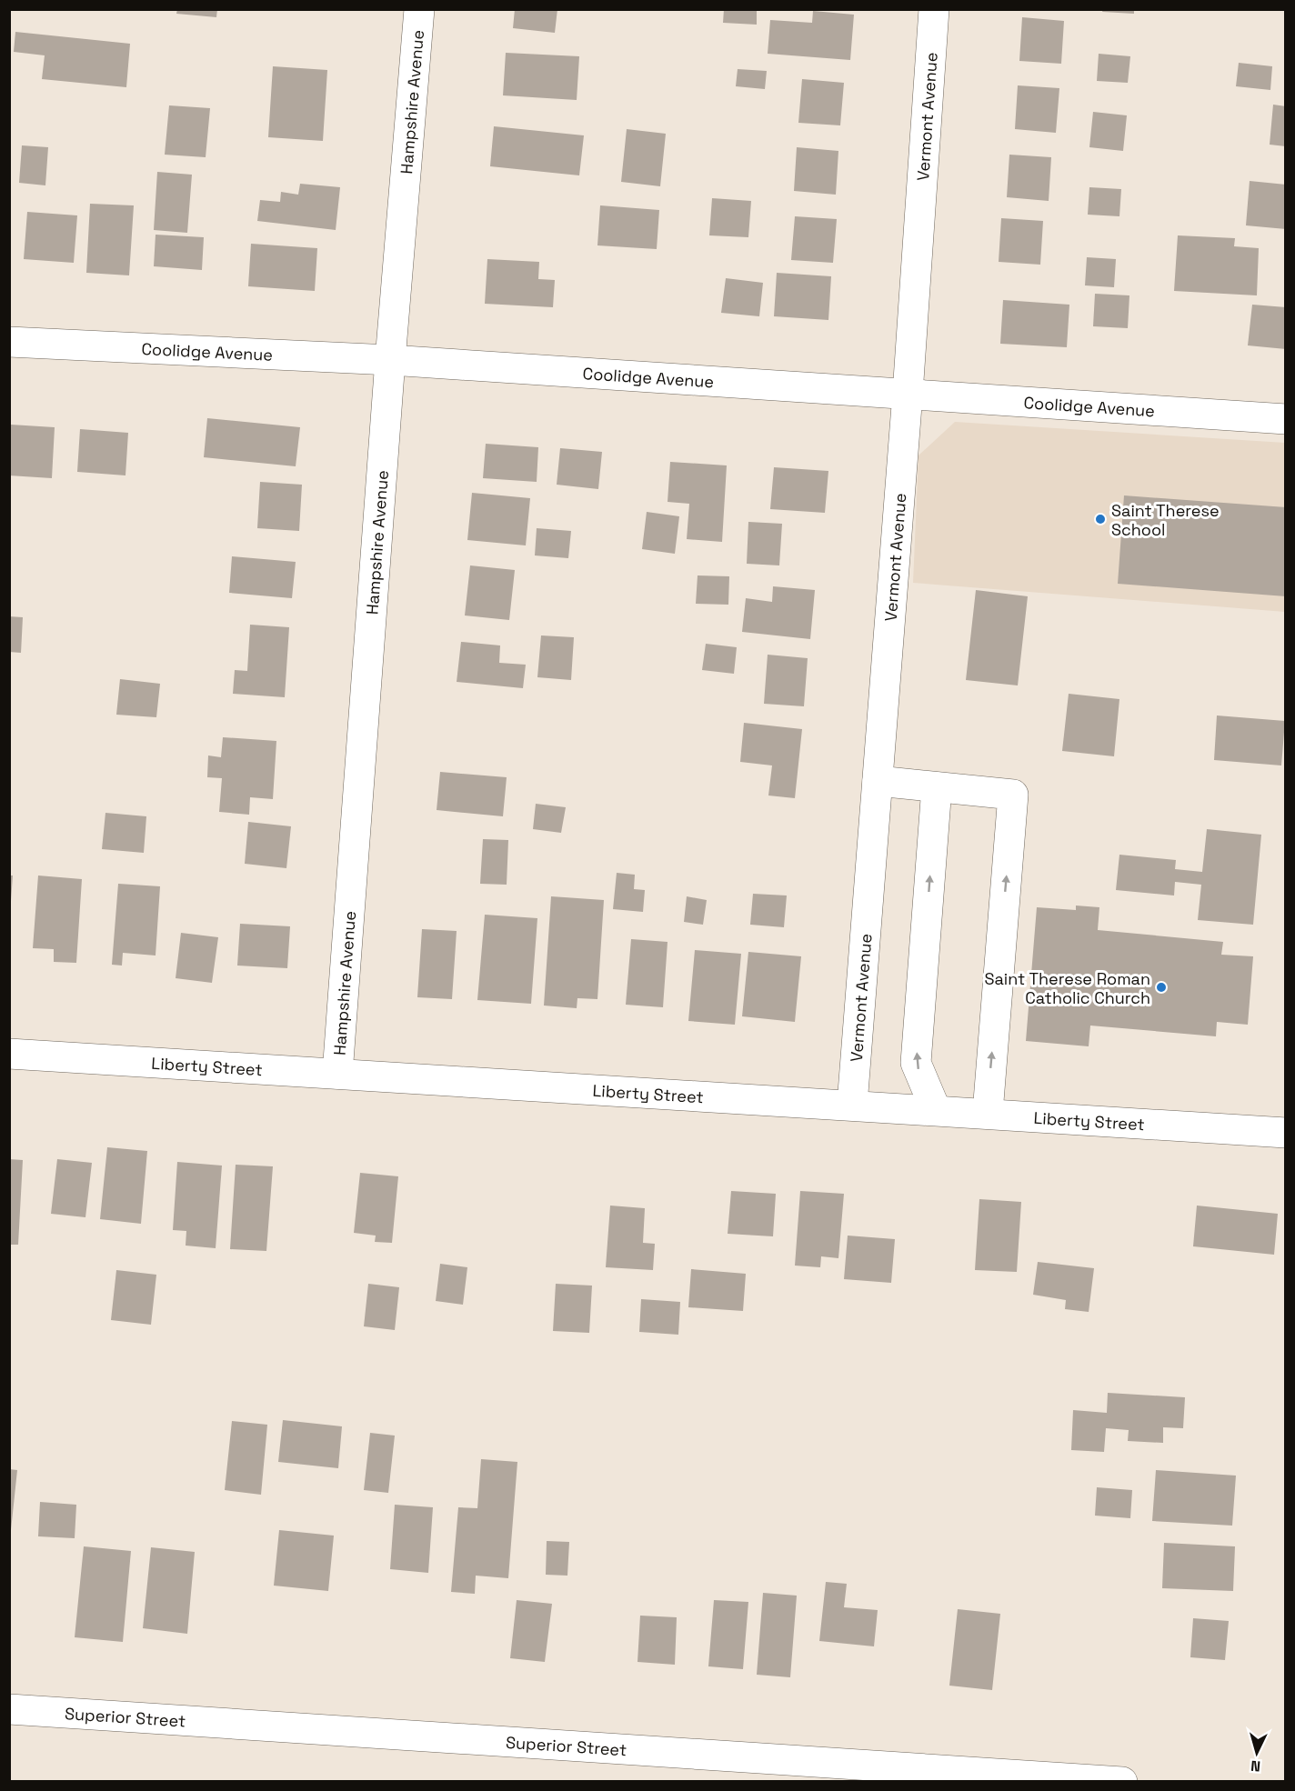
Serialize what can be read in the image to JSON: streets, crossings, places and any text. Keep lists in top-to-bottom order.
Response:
{
  "streets": {
    "street": [
      "Hampshire Avenue",
      "Vermont Avenue",
      "Coolidge Avenue",
      "Liberty Street",
      "Superior Street"
    ]
  },
  "crossings": [
    ["Hampshire Avenue", "Coolidge Avenue"],
    ["Hampshire Avenue", "Liberty Street"],
    ["Vermont Avenue", "Coolidge Avenue"],
    ["Vermont Avenue", "Liberty Street"]
  ],
  "places": ["Saint Therese School", "Saint Therese Roman Catholic Church"],
  "north": "bottom"
}
